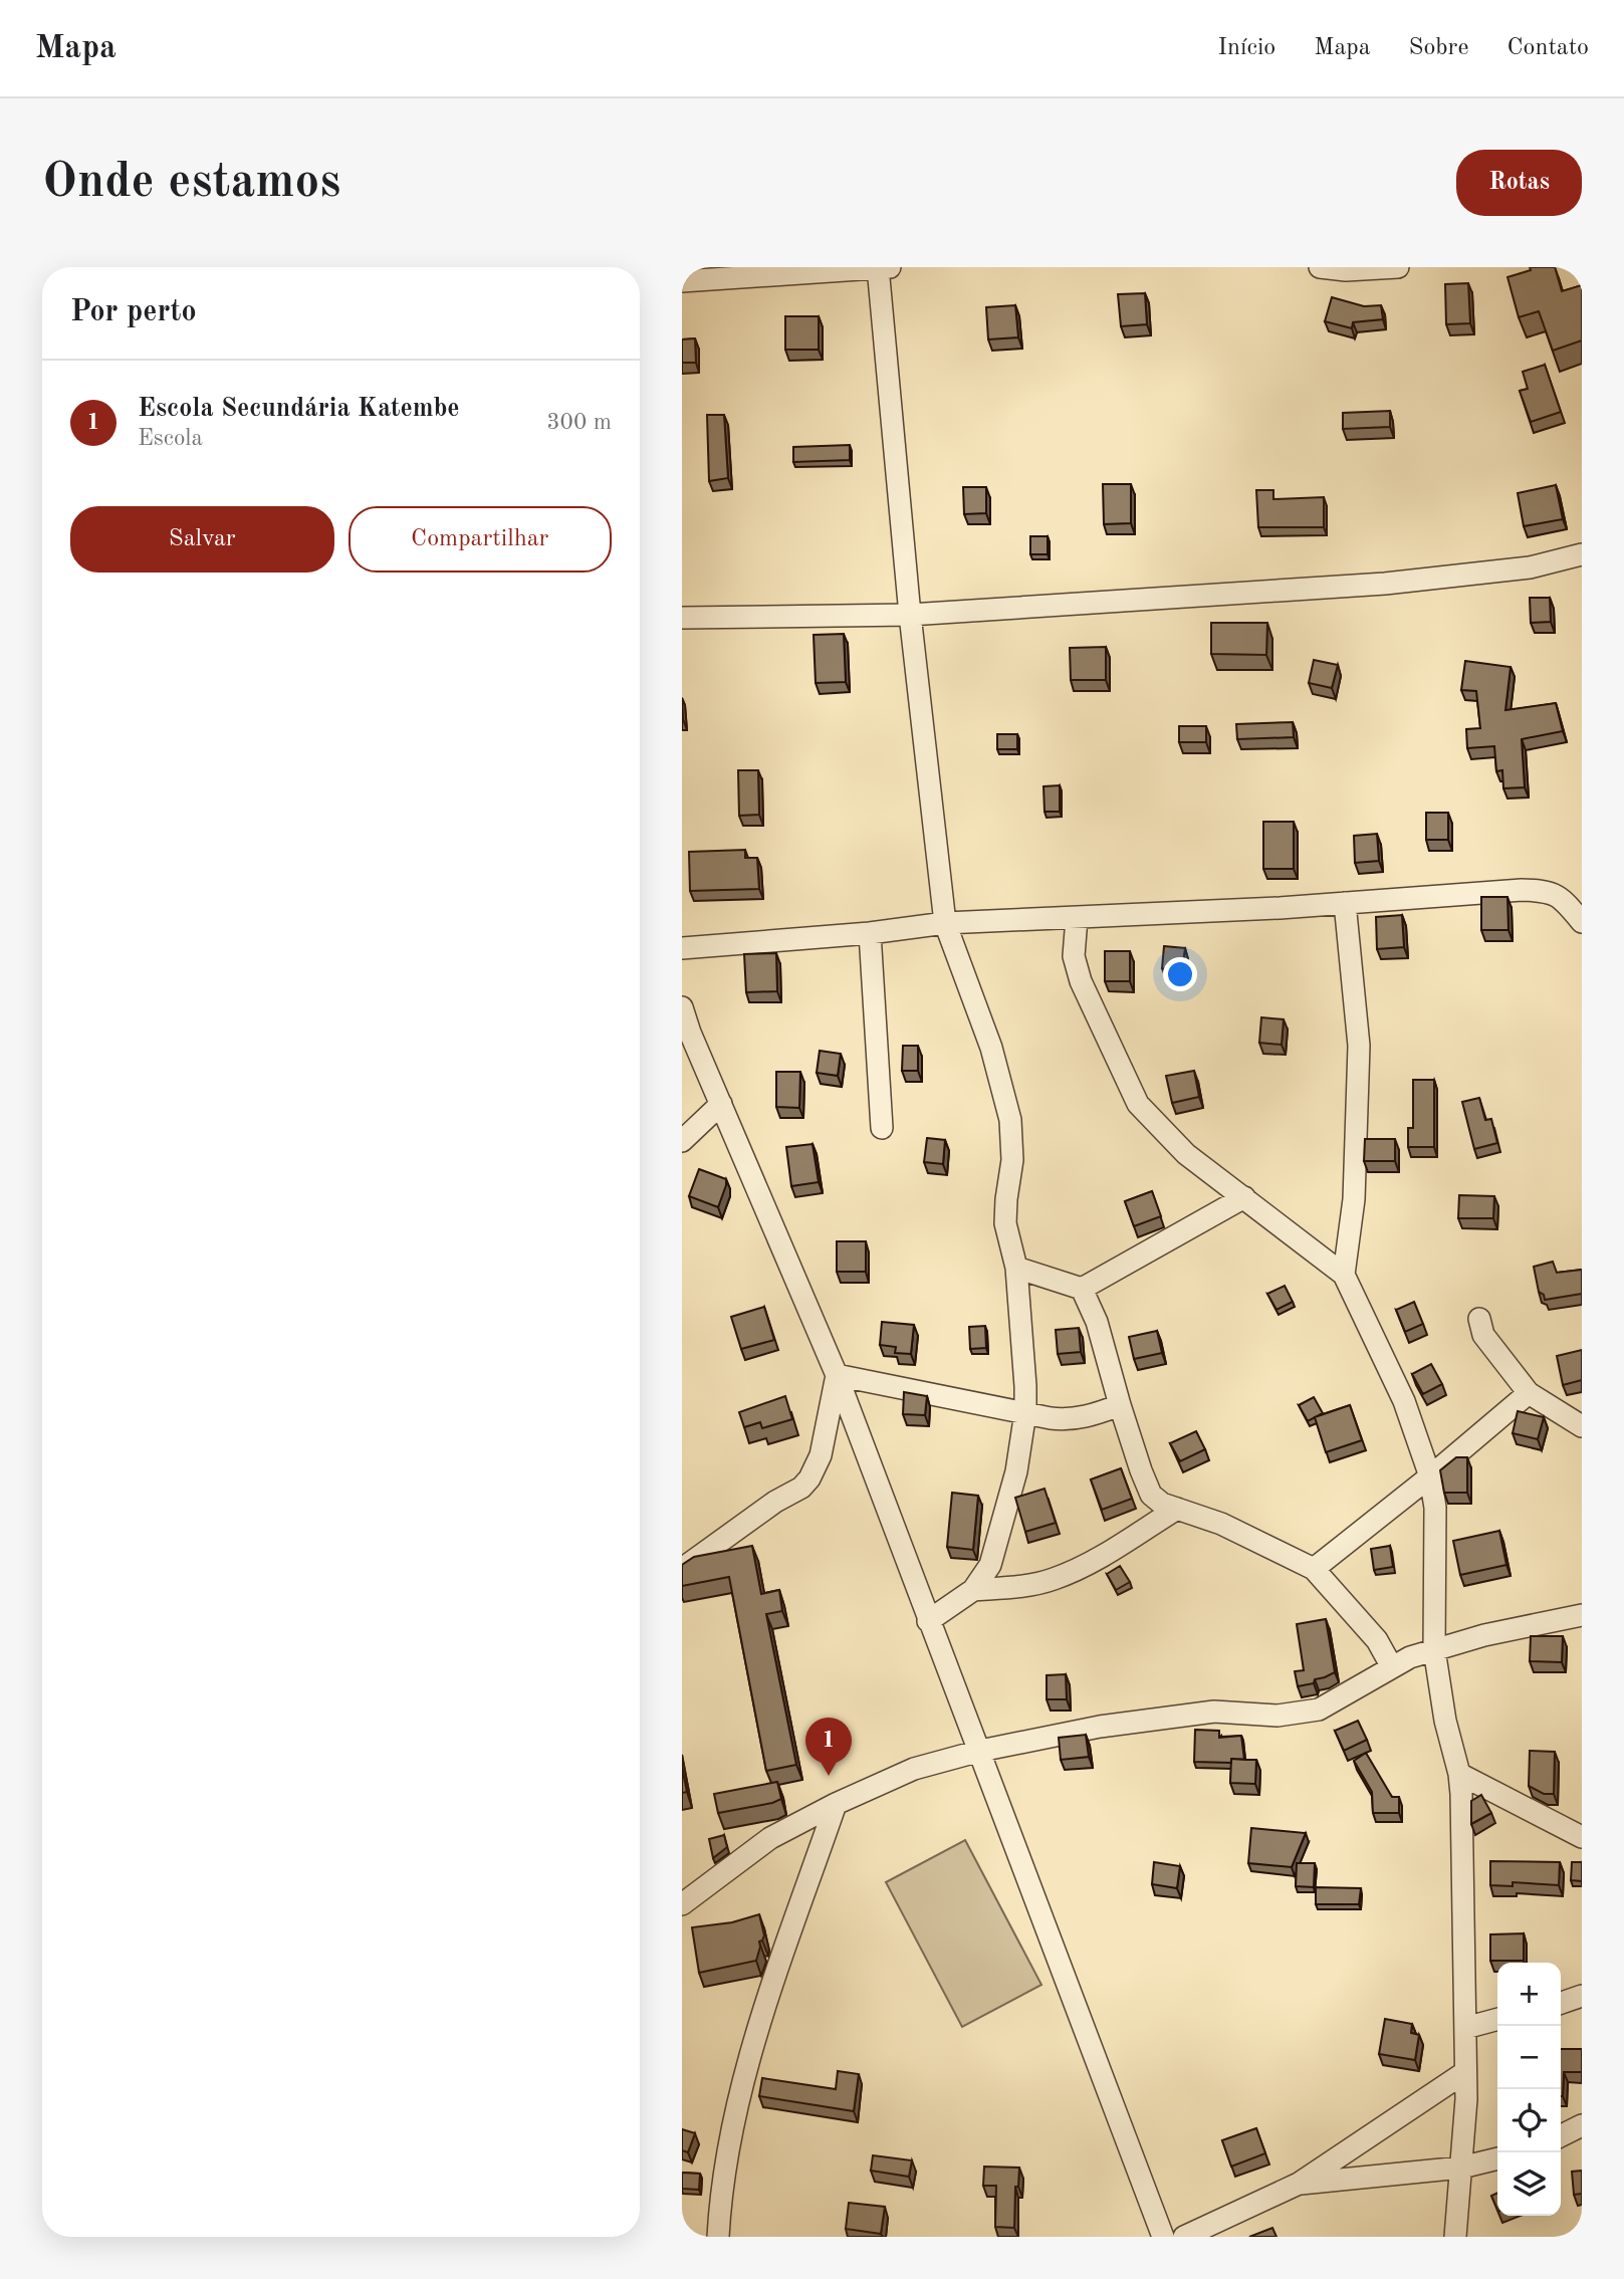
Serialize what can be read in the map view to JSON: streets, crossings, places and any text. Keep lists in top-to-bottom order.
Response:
{
  "page": {
    "header": "Mapa",
    "nav": [
      "Início",
      "Mapa",
      "Sobre",
      "Contato"
    ],
    "buttons": [
      "Rotas",
      ["Salvar", "Compartilhar"]
    ],
    "title": "Onde estamos",
    "heading": "Por perto",
    "list": [
      {
        "mark": "1",
        "name": "Escola Secundária Katembe",
        "note": "Escola",
        "value": "300 m"
      }
    ],
    "pins": "1",
    "map_buttons": ["+", "−"]
  }
}
